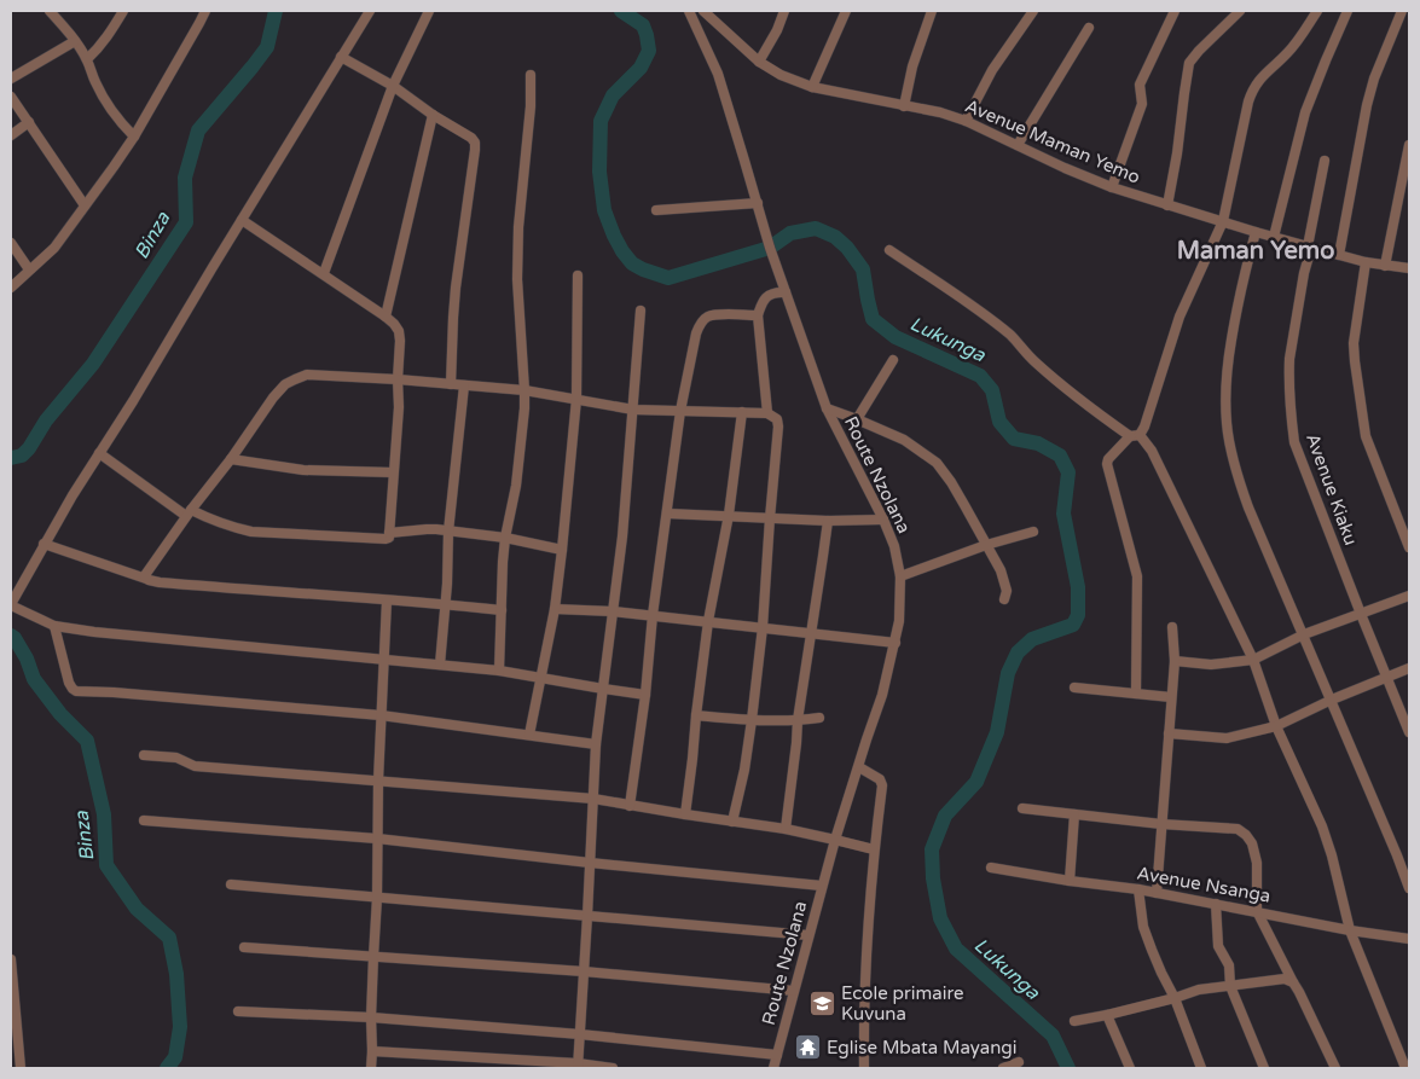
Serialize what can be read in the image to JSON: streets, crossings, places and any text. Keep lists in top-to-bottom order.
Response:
{
  "streets": {
    "street": [
      "Avenue Maman Yemo",
      "Route Nzolana",
      "Avenue Kiaku",
      "Avenue Nsanga"
    ]
  },
  "crossings": [
    ["Avenue Maman Yemo", "Avenue Kiaku"]
  ],
  "districts": ["Maman Yemo"],
  "water": ["Binza", "Lukunga"],
  "places": {
    "school or university": ["Ecole primaire Kuvuna"],
    "temple": ["Eglise Mbata Mayangi"]
  }
}
